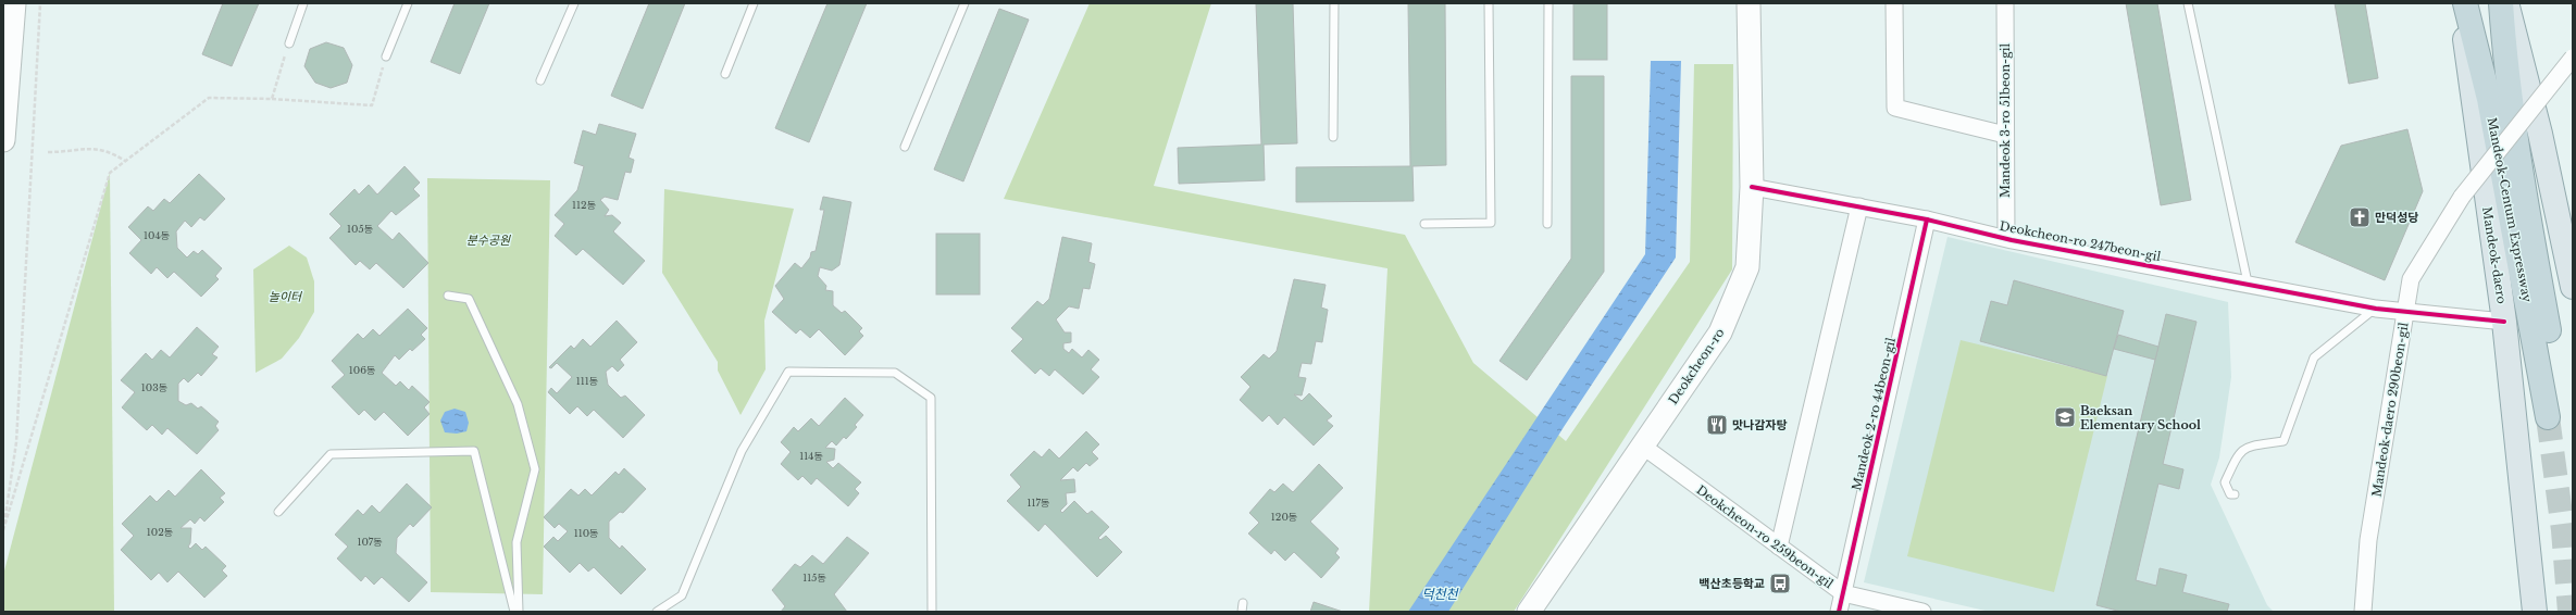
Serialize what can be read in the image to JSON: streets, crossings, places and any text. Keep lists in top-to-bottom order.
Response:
{
  "streets": {
    "highway": ["Mandeok-Centum Expressway"],
    "main road": ["Mandeok-daero", "Deokcheon-ro"],
    "street": [
      "Mandeok 3-ro 51beon-gil",
      "Deokcheon-ro 247beon-gil",
      "Mandeok-daero 290beon-gil",
      "Mandeok 2-ro 44beon-gil",
      "Deokcheon-ro 259beon-gil"
    ]
  },
  "crossings": [
    ["Mandeok 3-ro 51beon-gil", "Deokcheon-ro 247beon-gil"],
    ["Deokcheon-ro 247beon-gil", "Mandeok-daero"],
    ["Deokcheon-ro 247beon-gil", "Deokcheon-ro"],
    ["Deokcheon-ro 247beon-gil", "Mandeok-daero 290beon-gil"],
    ["Deokcheon-ro 247beon-gil", "Mandeok 2-ro 44beon-gil"],
    ["Deokcheon-ro", "Deokcheon-ro 259beon-gil"],
    ["Mandeok 2-ro 44beon-gil", "Deokcheon-ro 259beon-gil"]
  ],
  "water": ["덕천천"],
  "parks": ["분수공원", "놀이터"],
  "places": {
    "church": ["만덕성당"],
    "school or university": ["Baeksan Elementary School"],
    "restaurant": ["맛나감자탕"],
    "bus stop": ["백산초등학교"]
  },
  "house_numbers": [
    "112동",
    "105동",
    "104동",
    "106동",
    "111동",
    "103동",
    "114동",
    "117동",
    "120동",
    "102동",
    "110동",
    "107동",
    "115동"
  ]
}
